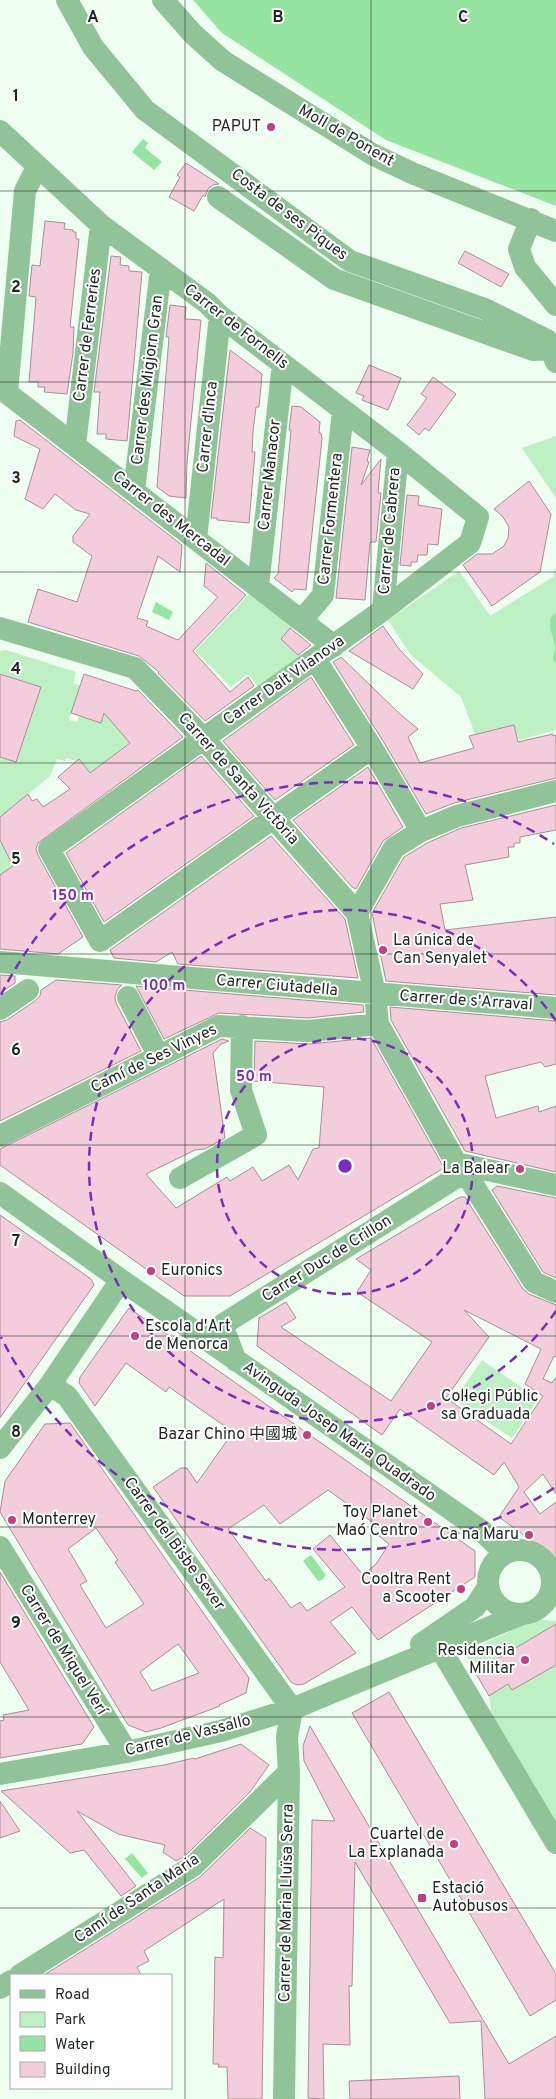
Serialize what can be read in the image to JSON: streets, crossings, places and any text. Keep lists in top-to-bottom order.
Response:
{
  "streets": {
    "street": [
      "Moll de Ponent",
      "Costa de ses Piques",
      "Carrer de Fornells",
      "Carrer de Ferreries",
      "Carrer des Migjorn Gran",
      "Carrer d'Inca",
      "Carrer Manacor",
      "Carrer des Mercadal",
      "Carrer Formentera",
      "Carrer de Cabrera",
      "Carrer Dalt Vilanova",
      "Carrer de Santa Victòria",
      "Carrer Ciutadella",
      "Carrer de s'Arraval",
      "Camí de Ses Vinyes",
      "Carrer Duc de Crillon",
      "Avinguda Josep Maria Quadrado",
      "Carrer del Bisbe Sever",
      "Carrer de Miquel Verí",
      "Carrer de Vassallo",
      "Camí de Santa Maria",
      "Carrer de Maria Lluïsa Serra"
    ]
  },
  "crossings": [
    ["Carrer de Fornells", "Carrer de Ferreries"],
    ["Carrer de Fornells", "Carrer des Migjorn Gran"],
    ["Carrer de Fornells", "Carrer d'Inca"],
    ["Carrer de Fornells", "Carrer Manacor"],
    ["Carrer de Fornells", "Carrer des Mercadal"],
    ["Carrer de Fornells", "Carrer Formentera"],
    ["Carrer de Fornells", "Carrer de Cabrera"],
    ["Carrer de Fornells", "Carrer Dalt Vilanova"],
    ["Carrer de Ferreries", "Carrer des Mercadal"],
    ["Carrer des Migjorn Gran", "Carrer des Mercadal"],
    ["Carrer d'Inca", "Carrer des Mercadal"],
    ["Carrer Manacor", "Carrer des Mercadal"],
    ["Carrer des Mercadal", "Carrer Formentera"],
    ["Carrer des Mercadal", "Carrer Dalt Vilanova"],
    ["Carrer de Cabrera", "Carrer Dalt Vilanova"],
    ["Carrer Dalt Vilanova", "Carrer de Santa Victòria"],
    ["Carrer de Santa Victòria", "Carrer Ciutadella"],
    ["Carrer de Santa Victòria", "Carrer de s'Arraval"],
    ["Carrer de Santa Victòria", "Camí de Ses Vinyes"],
    ["Carrer Ciutadella", "Carrer de s'Arraval"],
    ["Carrer Duc de Crillon", "Avinguda Josep Maria Quadrado"],
    ["Avinguda Josep Maria Quadrado", "Carrer de Vassallo"],
    ["Carrer del Bisbe Sever", "Carrer de Vassallo"],
    ["Carrer del Bisbe Sever", "Carrer de Maria Lluïsa Serra"],
    ["Carrer de Miquel Verí", "Carrer de Vassallo"],
    ["Carrer de Vassallo", "Carrer de Maria Lluïsa Serra"],
    ["Camí de Santa Maria", "Carrer de Maria Lluïsa Serra"]
  ],
  "places": {
    "other": [
      "PAPUT",
      "La única de Can Senyalet",
      "La Balear",
      "Euronics",
      "Escola d'Art de Menorca",
      "Col·legi Públic sa Graduada",
      "Bazar Chino 中國城",
      "Monterrey",
      "Toy Planet Maó Centro",
      "Ca na Maru",
      "Cooltra Rent a Scooter",
      "Residencia Militar",
      "Cuartel de La Explanada"
    ],
    "transit": ["Estació Autobusos"]
  },
  "legend": [
    "Road",
    "Park",
    "Water",
    "Building"
  ],
  "grid": {
    "columns": ["A", "B", "C"],
    "rows": [
      "1",
      "2",
      "3",
      "4",
      "5",
      "6",
      "7",
      "8",
      "9"
    ]
  },
  "rings": ["150 m", "100 m", "50 m"]
}
